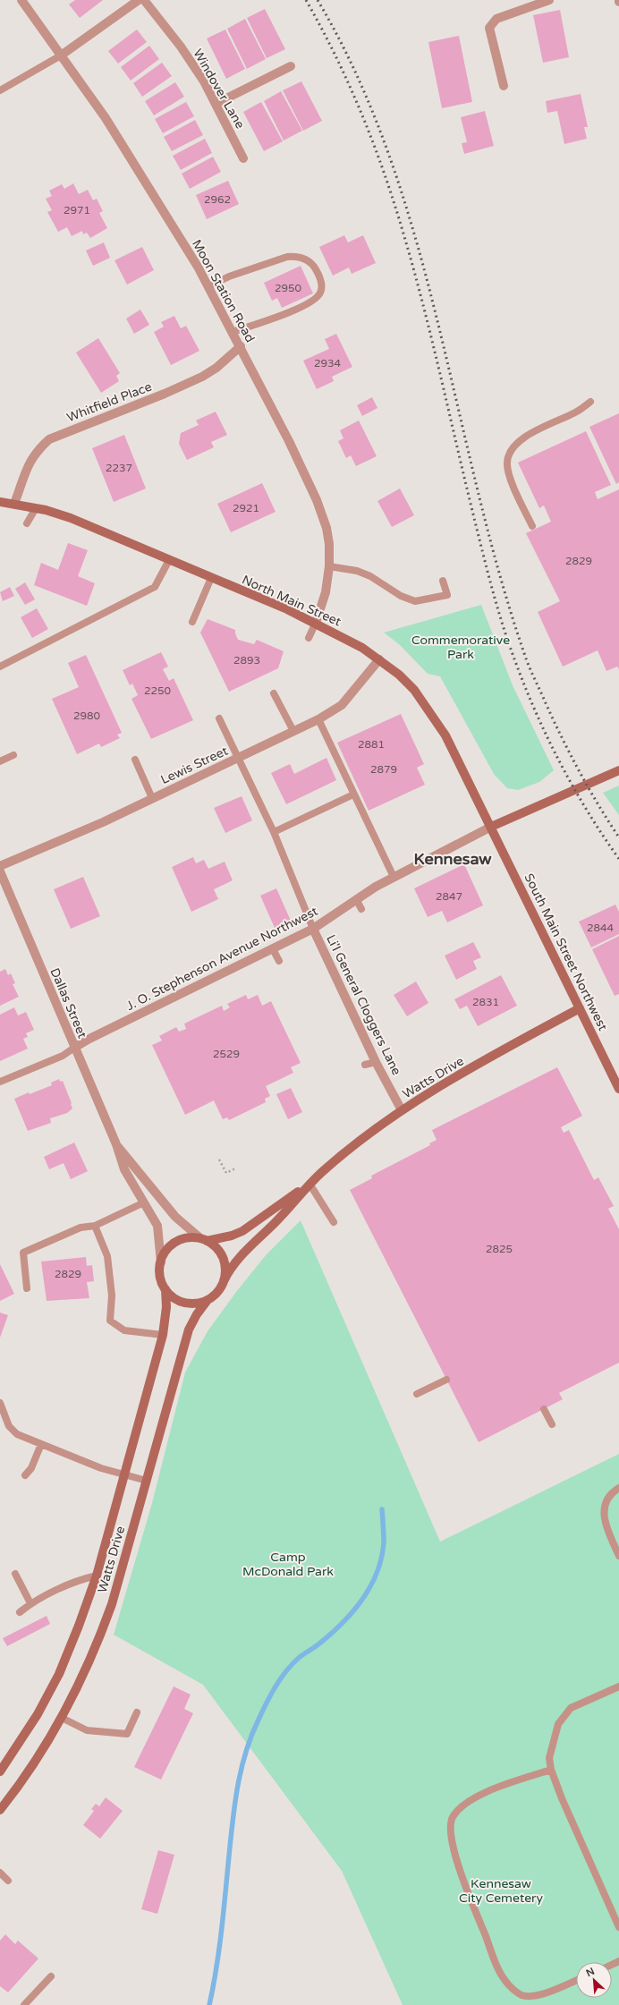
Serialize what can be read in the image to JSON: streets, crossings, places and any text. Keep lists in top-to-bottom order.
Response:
{
  "streets": {
    "main road": ["North Main Street", "South Main Street Northwest", "Watts Drive"],
    "street": [
      "Windover Lane",
      "Moon Station Road",
      "Whitfield Place",
      "Lewis Street",
      "J. O. Stephenson Avenue Northwest",
      "Dallas Street",
      "Li'l General Cloggers Lane"
    ]
  },
  "crossings": [
    ["Moon Station Road", "Whitfield Place"],
    ["Moon Station Road", "North Main Street"],
    ["Whitfield Place", "North Main Street"],
    ["North Main Street", "Lewis Street"],
    ["North Main Street", "South Main Street Northwest"],
    ["North Main Street", "J. O. Stephenson Avenue Northwest"],
    ["South Main Street Northwest", "J. O. Stephenson Avenue Northwest"],
    ["South Main Street Northwest", "Watts Drive"],
    ["J. O. Stephenson Avenue Northwest", "Dallas Street"],
    ["J. O. Stephenson Avenue Northwest", "Li'l General Cloggers Lane"],
    ["Dallas Street", "Watts Drive"],
    ["Li'l General Cloggers Lane", "Watts Drive"]
  ],
  "districts": ["Kennesaw"],
  "parks": ["Commemorative Park", "Camp McDonald Park", "Kennesaw City Cemetery"],
  "house_numbers": [
    "2962",
    "2971",
    "2950",
    "2934",
    "2237",
    "2921",
    "2829",
    "2893",
    "2250",
    "2980",
    "2881",
    "2879",
    "2847",
    "2844",
    "2831",
    "2529",
    "2825",
    "2829"
  ],
  "north": "top left"
}
